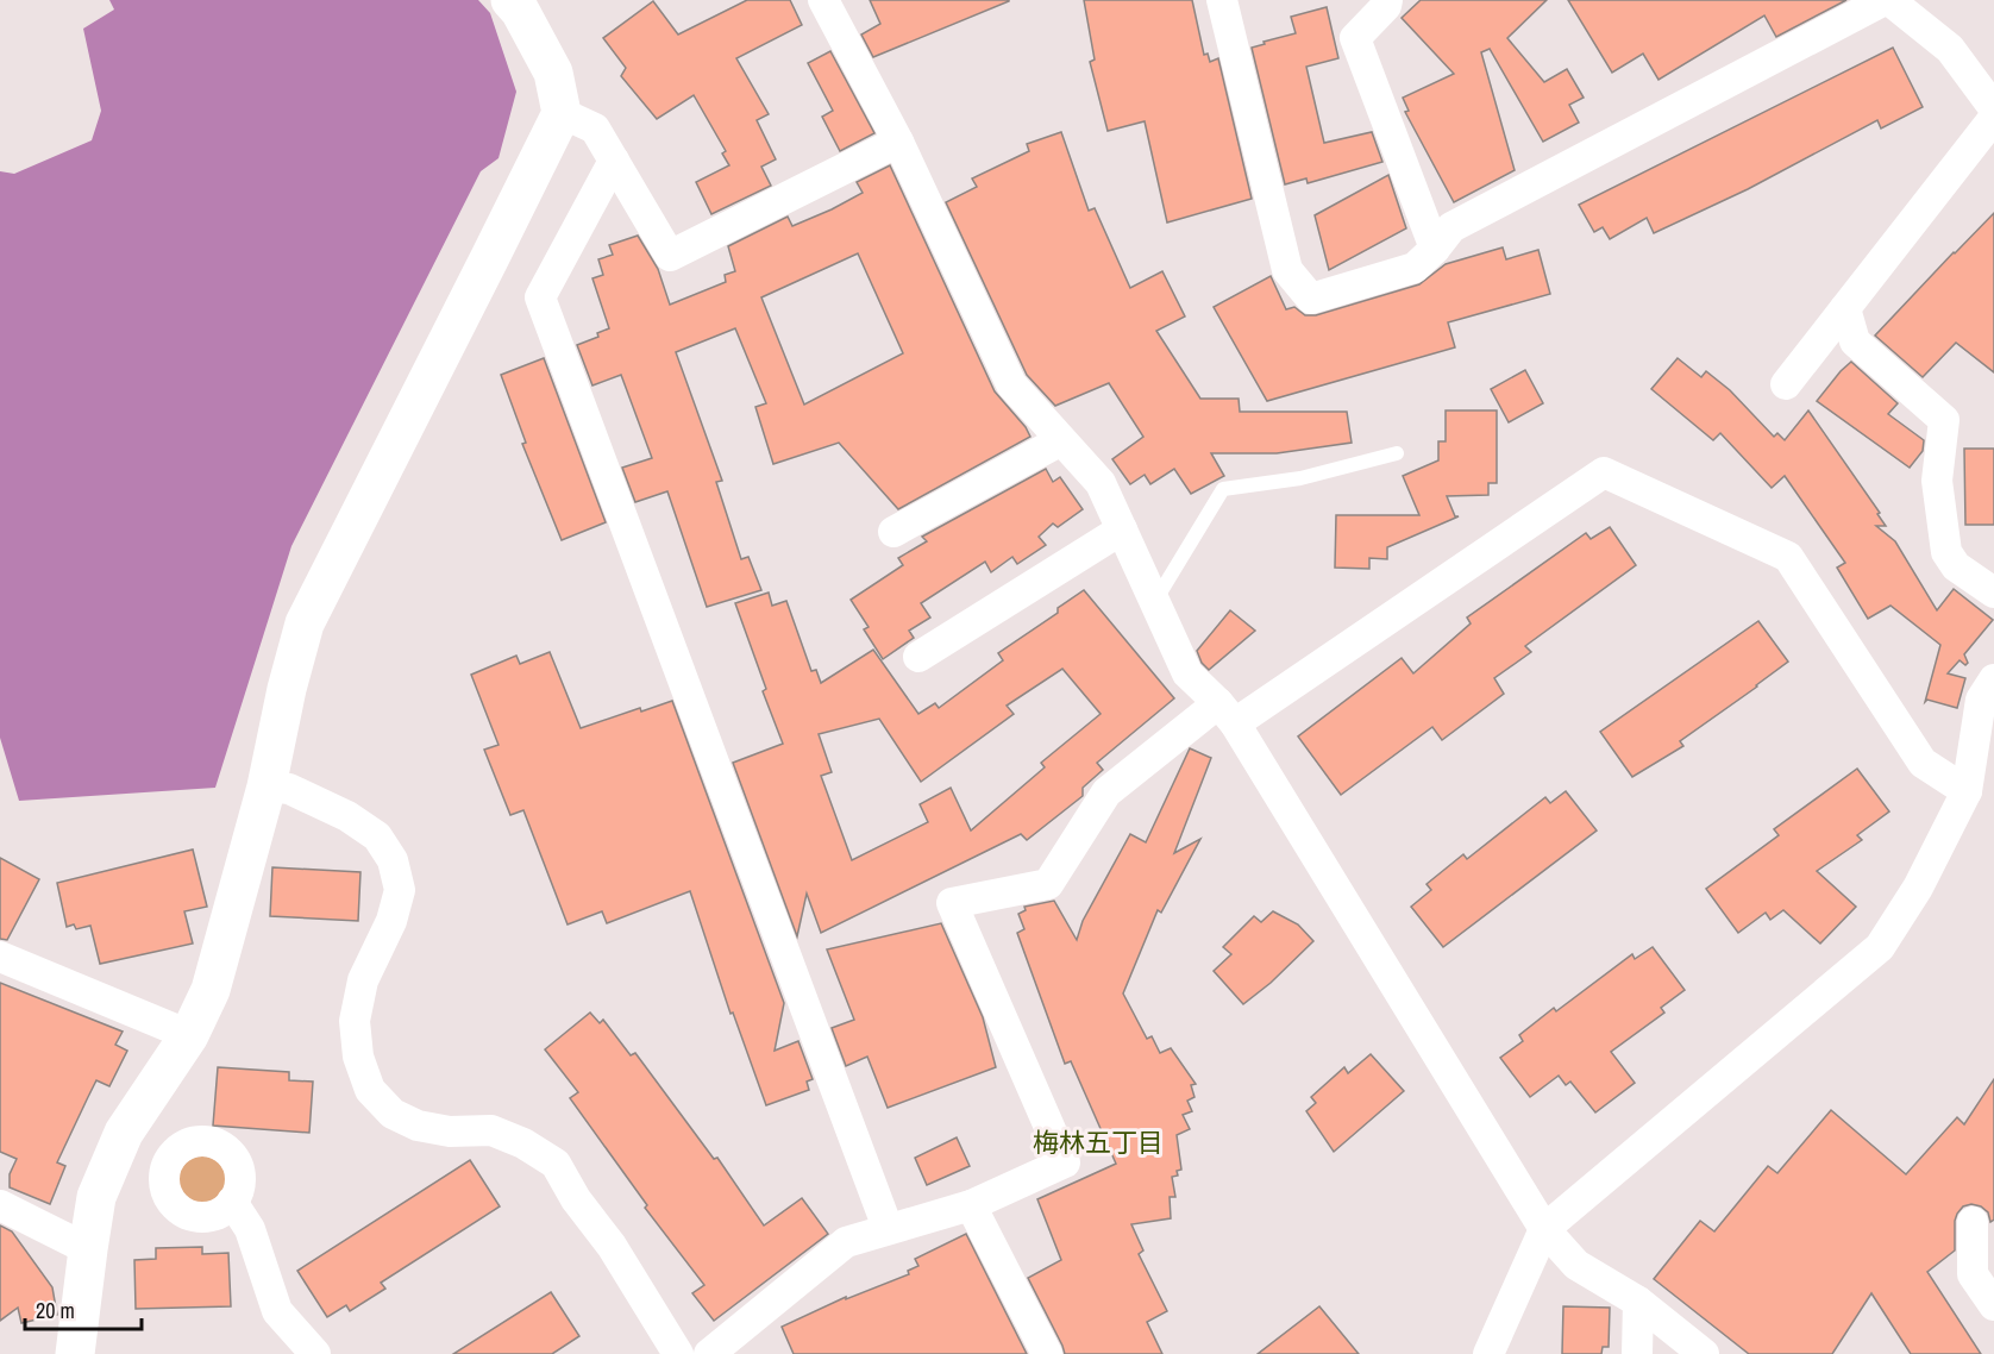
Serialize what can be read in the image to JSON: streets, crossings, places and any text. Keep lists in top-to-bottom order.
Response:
{
  "districts": ["梅林五丁目"],
  "scale_bar": "20 m"
}
